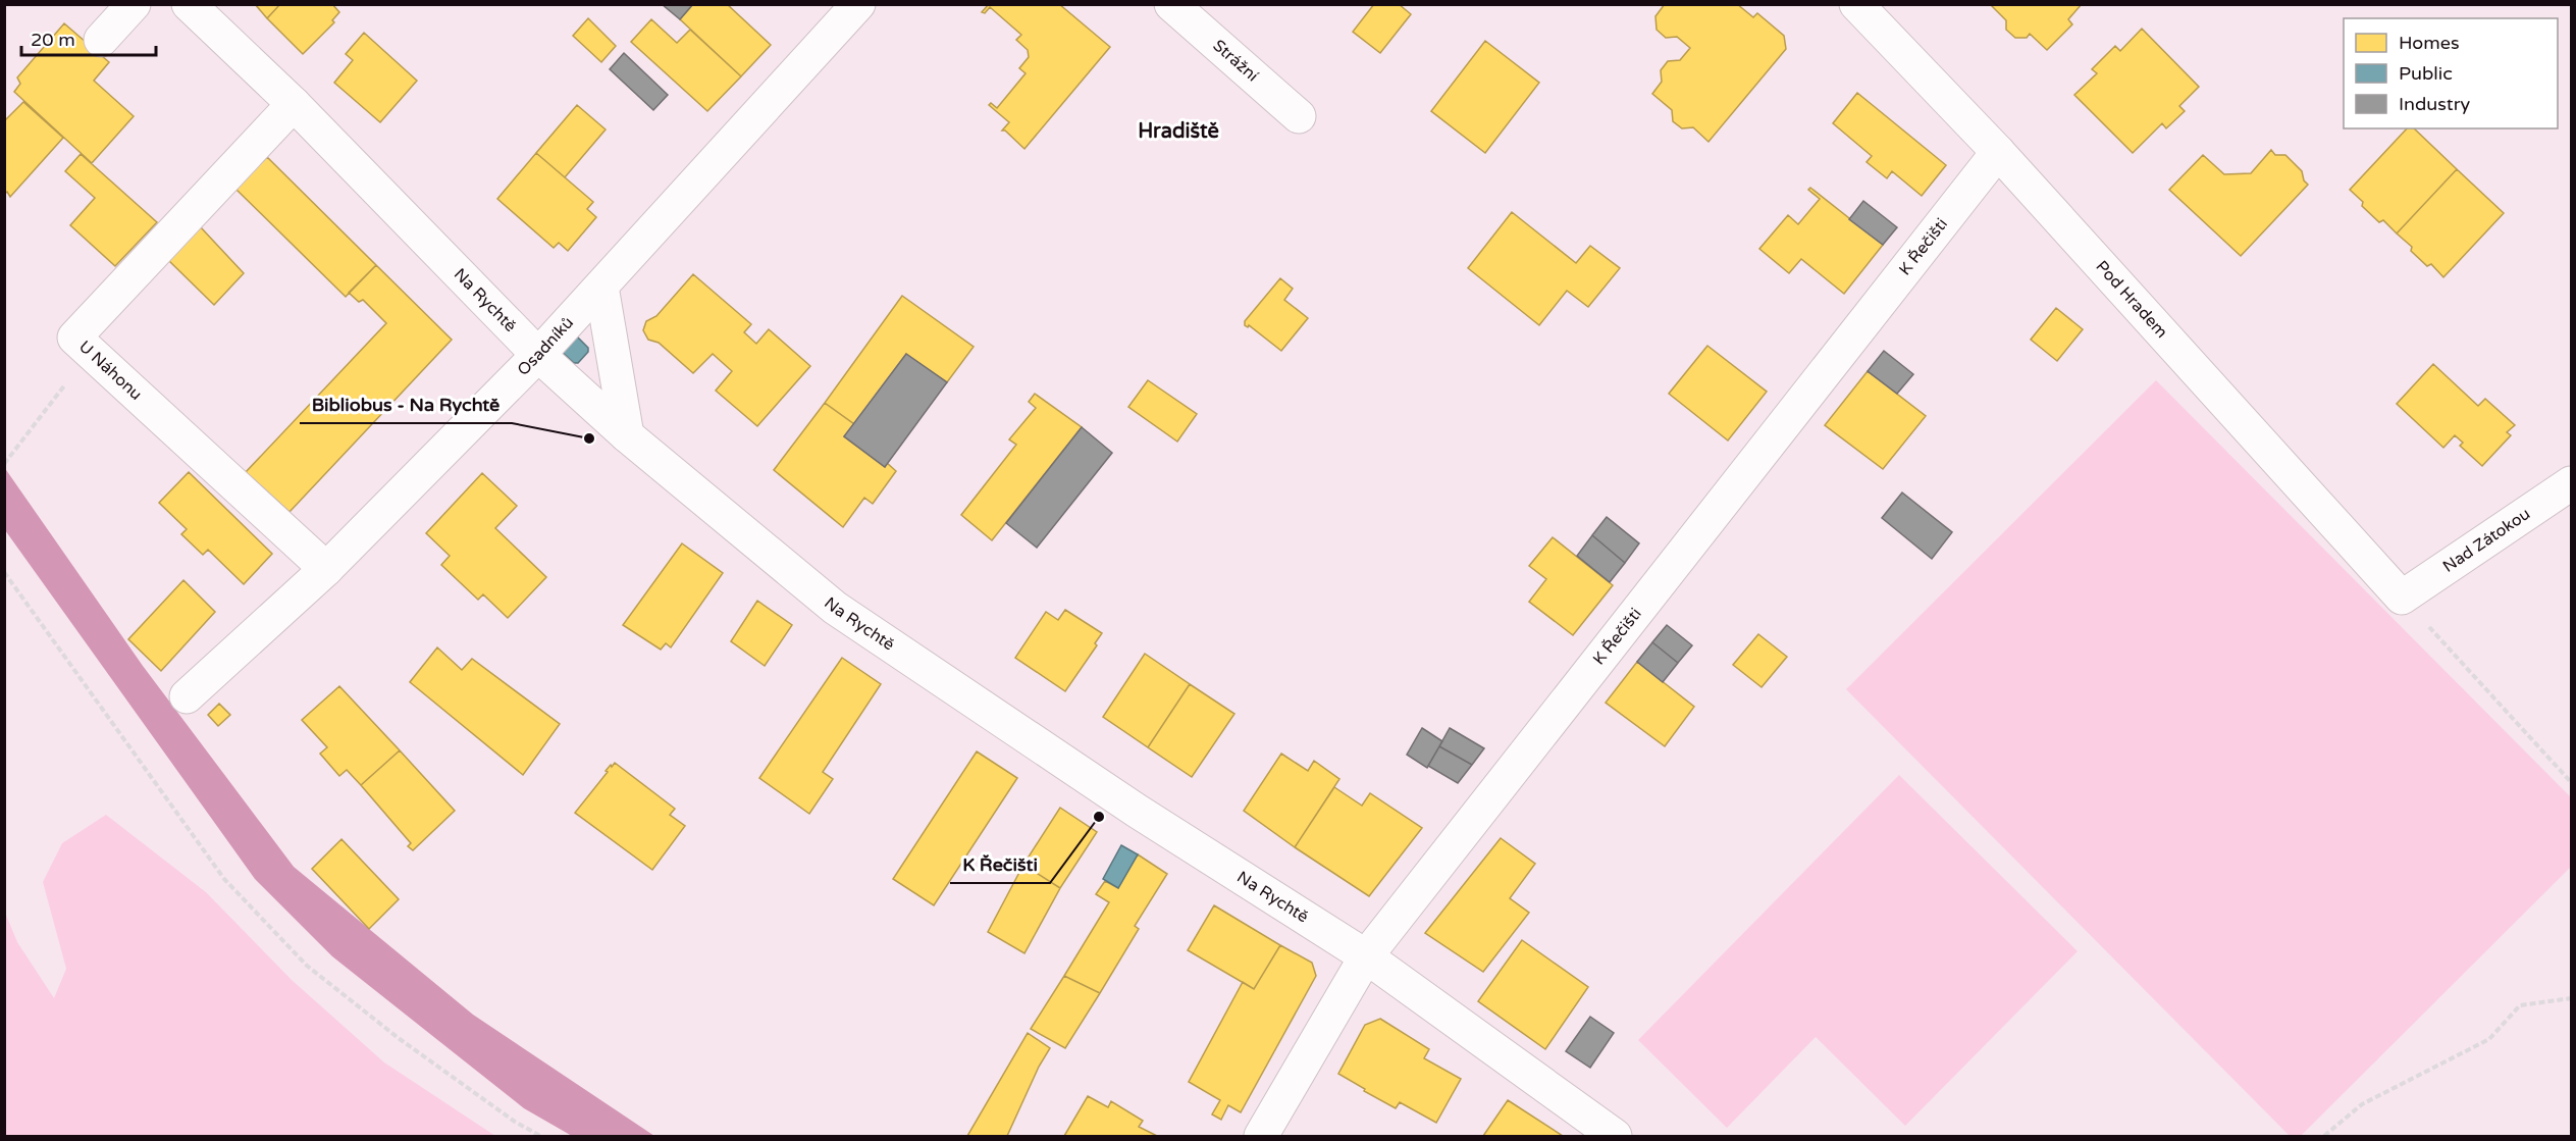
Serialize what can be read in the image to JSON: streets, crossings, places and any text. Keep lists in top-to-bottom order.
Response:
{
  "streets": {
    "street": [
      "Strážní",
      "K Řečišti",
      "Pod Hradem",
      "Na Rychtě",
      "Osadníků",
      "U Náhonu",
      "Nad Zátokou"
    ]
  },
  "crossings": [
    ["K Řečišti", "Pod Hradem"],
    ["K Řečišti", "Na Rychtě"],
    ["Pod Hradem", "Nad Zátokou"],
    ["Na Rychtě", "Osadníků"],
    ["Na Rychtě", "U Náhonu"],
    ["Osadníků", "U Náhonu"]
  ],
  "districts": ["Hradiště"],
  "places": ["Bibliobus - Na Rychtě", "K Řečišti"],
  "legend": ["Homes", "Public", "Industry"],
  "scale_bar": "20 m"
}
